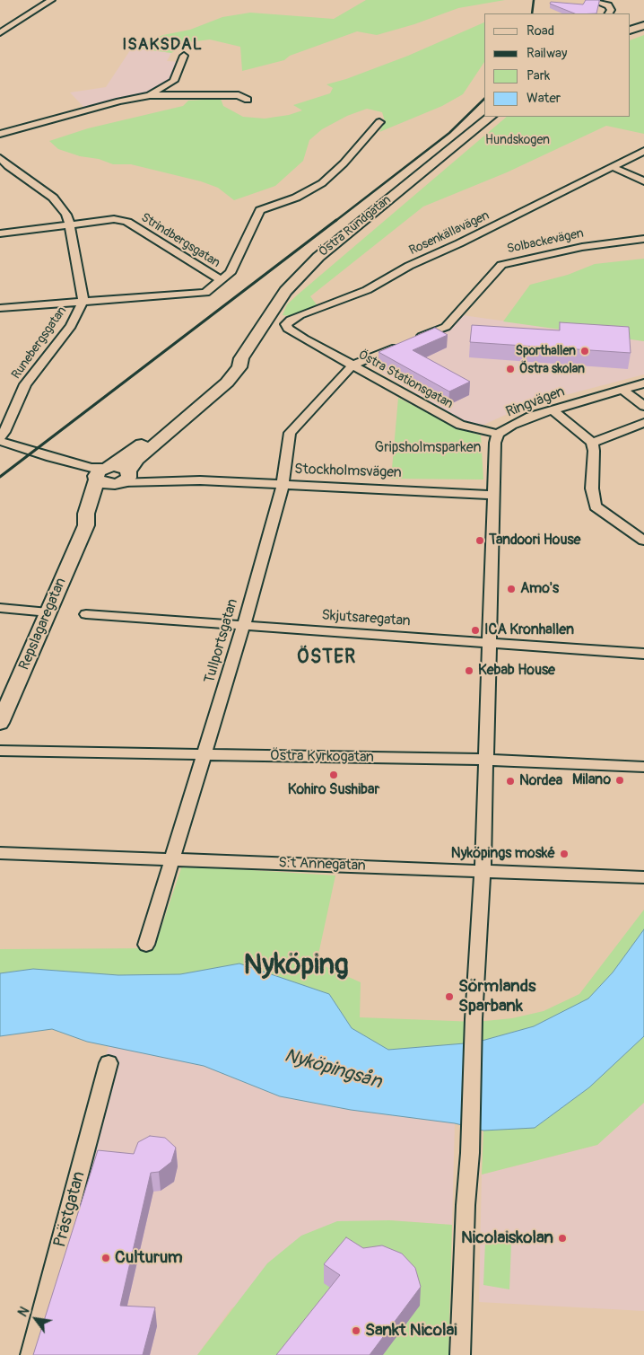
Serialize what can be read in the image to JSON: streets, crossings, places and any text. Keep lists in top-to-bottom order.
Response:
{
  "streets": {
    "main road": ["Östra Rundgatan", "Repslagaregatan"],
    "street": [
      "Rosenkällavägen",
      "Strindbergsgatan",
      "Solbackevägen",
      "Runebergsgatan",
      "Östra Stationsgatan",
      "Ringvägen",
      "Stockholmsvägen",
      "Skjutsaregatan",
      "Tullportsgatan",
      "Östra Kyrkogatan",
      "S:t Annegatan",
      "Prästgatan"
    ]
  },
  "crossings": [
    ["Östra Rundgatan", "Stockholmsvägen"],
    ["Östra Rundgatan", "Repslagaregatan"],
    ["Rosenkällavägen", "Östra Stationsgatan"],
    ["Strindbergsgatan", "Runebergsgatan"],
    ["Solbackevägen", "Östra Stationsgatan"],
    ["Solbackevägen", "Tullportsgatan"],
    ["Östra Stationsgatan", "Ringvägen"],
    ["Östra Stationsgatan", "Tullportsgatan"],
    ["Ringvägen", "Stockholmsvägen"],
    ["Ringvägen", "Skjutsaregatan"],
    ["Ringvägen", "Östra Kyrkogatan"],
    ["Ringvägen", "S:t Annegatan"],
    ["Stockholmsvägen", "Repslagaregatan"],
    ["Stockholmsvägen", "Tullportsgatan"],
    ["Skjutsaregatan", "Tullportsgatan"],
    ["Tullportsgatan", "Östra Kyrkogatan"],
    ["Tullportsgatan", "S:t Annegatan"]
  ],
  "districts": ["ISAKSDAL", "ÖSTER", "Nyköping"],
  "water": ["Nyköpingsån"],
  "parks": ["Hundskogen", "Gripsholmsparken"],
  "places": [
    "Sporthallen",
    "Östra skolan",
    "Tandoori House",
    "Amo's",
    "ICA Kronhallen",
    "Kebab House",
    "Kohiro Sushibar",
    "Milano",
    "Nordea",
    "Nyköpings moské",
    "Sörmlands Sparbank",
    "Nicolaiskolan",
    "Culturum",
    "Sankt Nicolai"
  ],
  "legend": [
    "Road",
    "Railway",
    "Park",
    "Water"
  ],
  "north": "top left"
}
